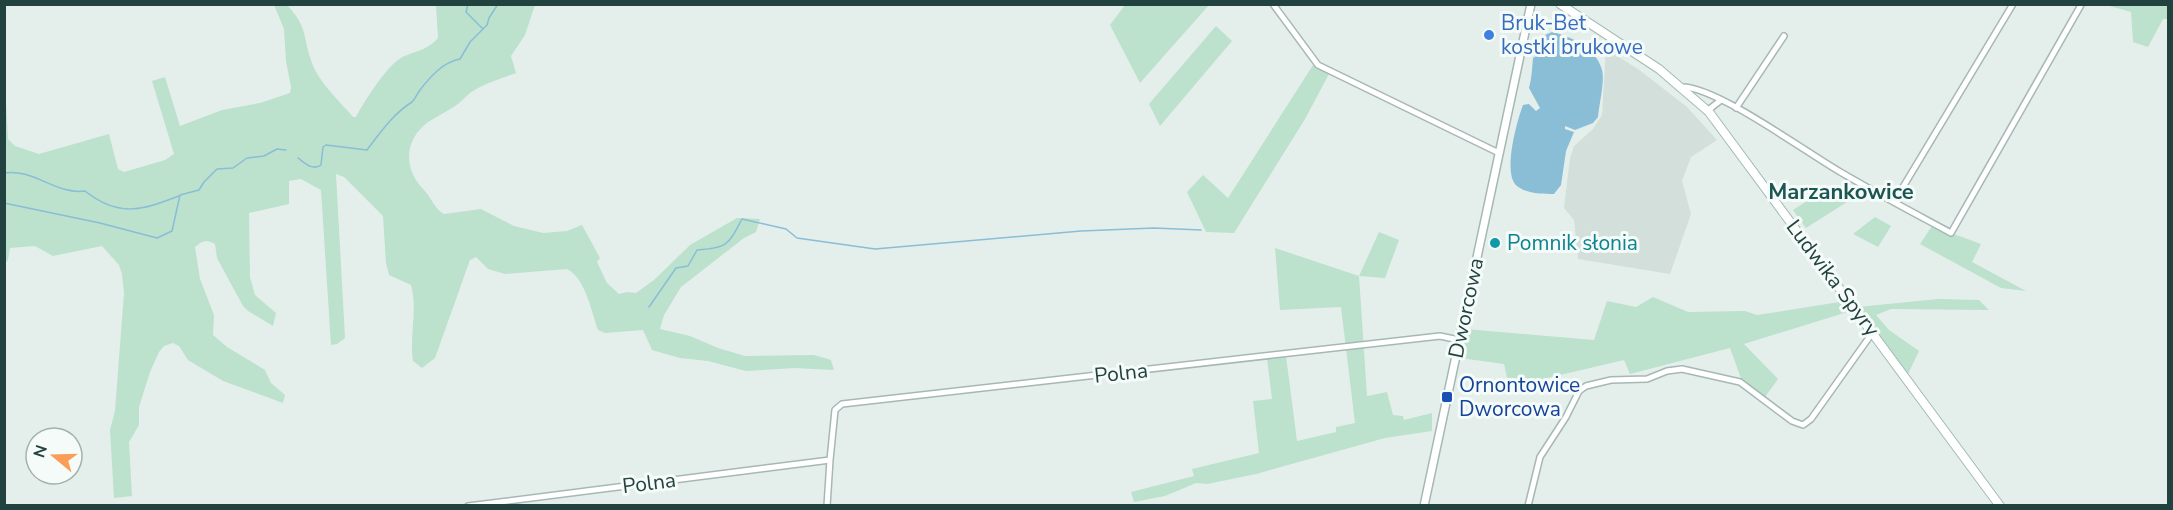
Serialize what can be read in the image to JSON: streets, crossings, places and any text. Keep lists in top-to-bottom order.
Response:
{
  "streets": {
    "main road": ["Ludwika Spyry"],
    "street": ["Dworcowa", "Polna"]
  },
  "crossings": [
    ["Dworcowa", "Polna"]
  ],
  "districts": ["Marzankowice"],
  "places": {
    "other": ["Bruk-Bet kostki brukowe", "Pomnik słonia"],
    "transit": ["Ornontowice Dworcowa"]
  },
  "north": "left"
}
